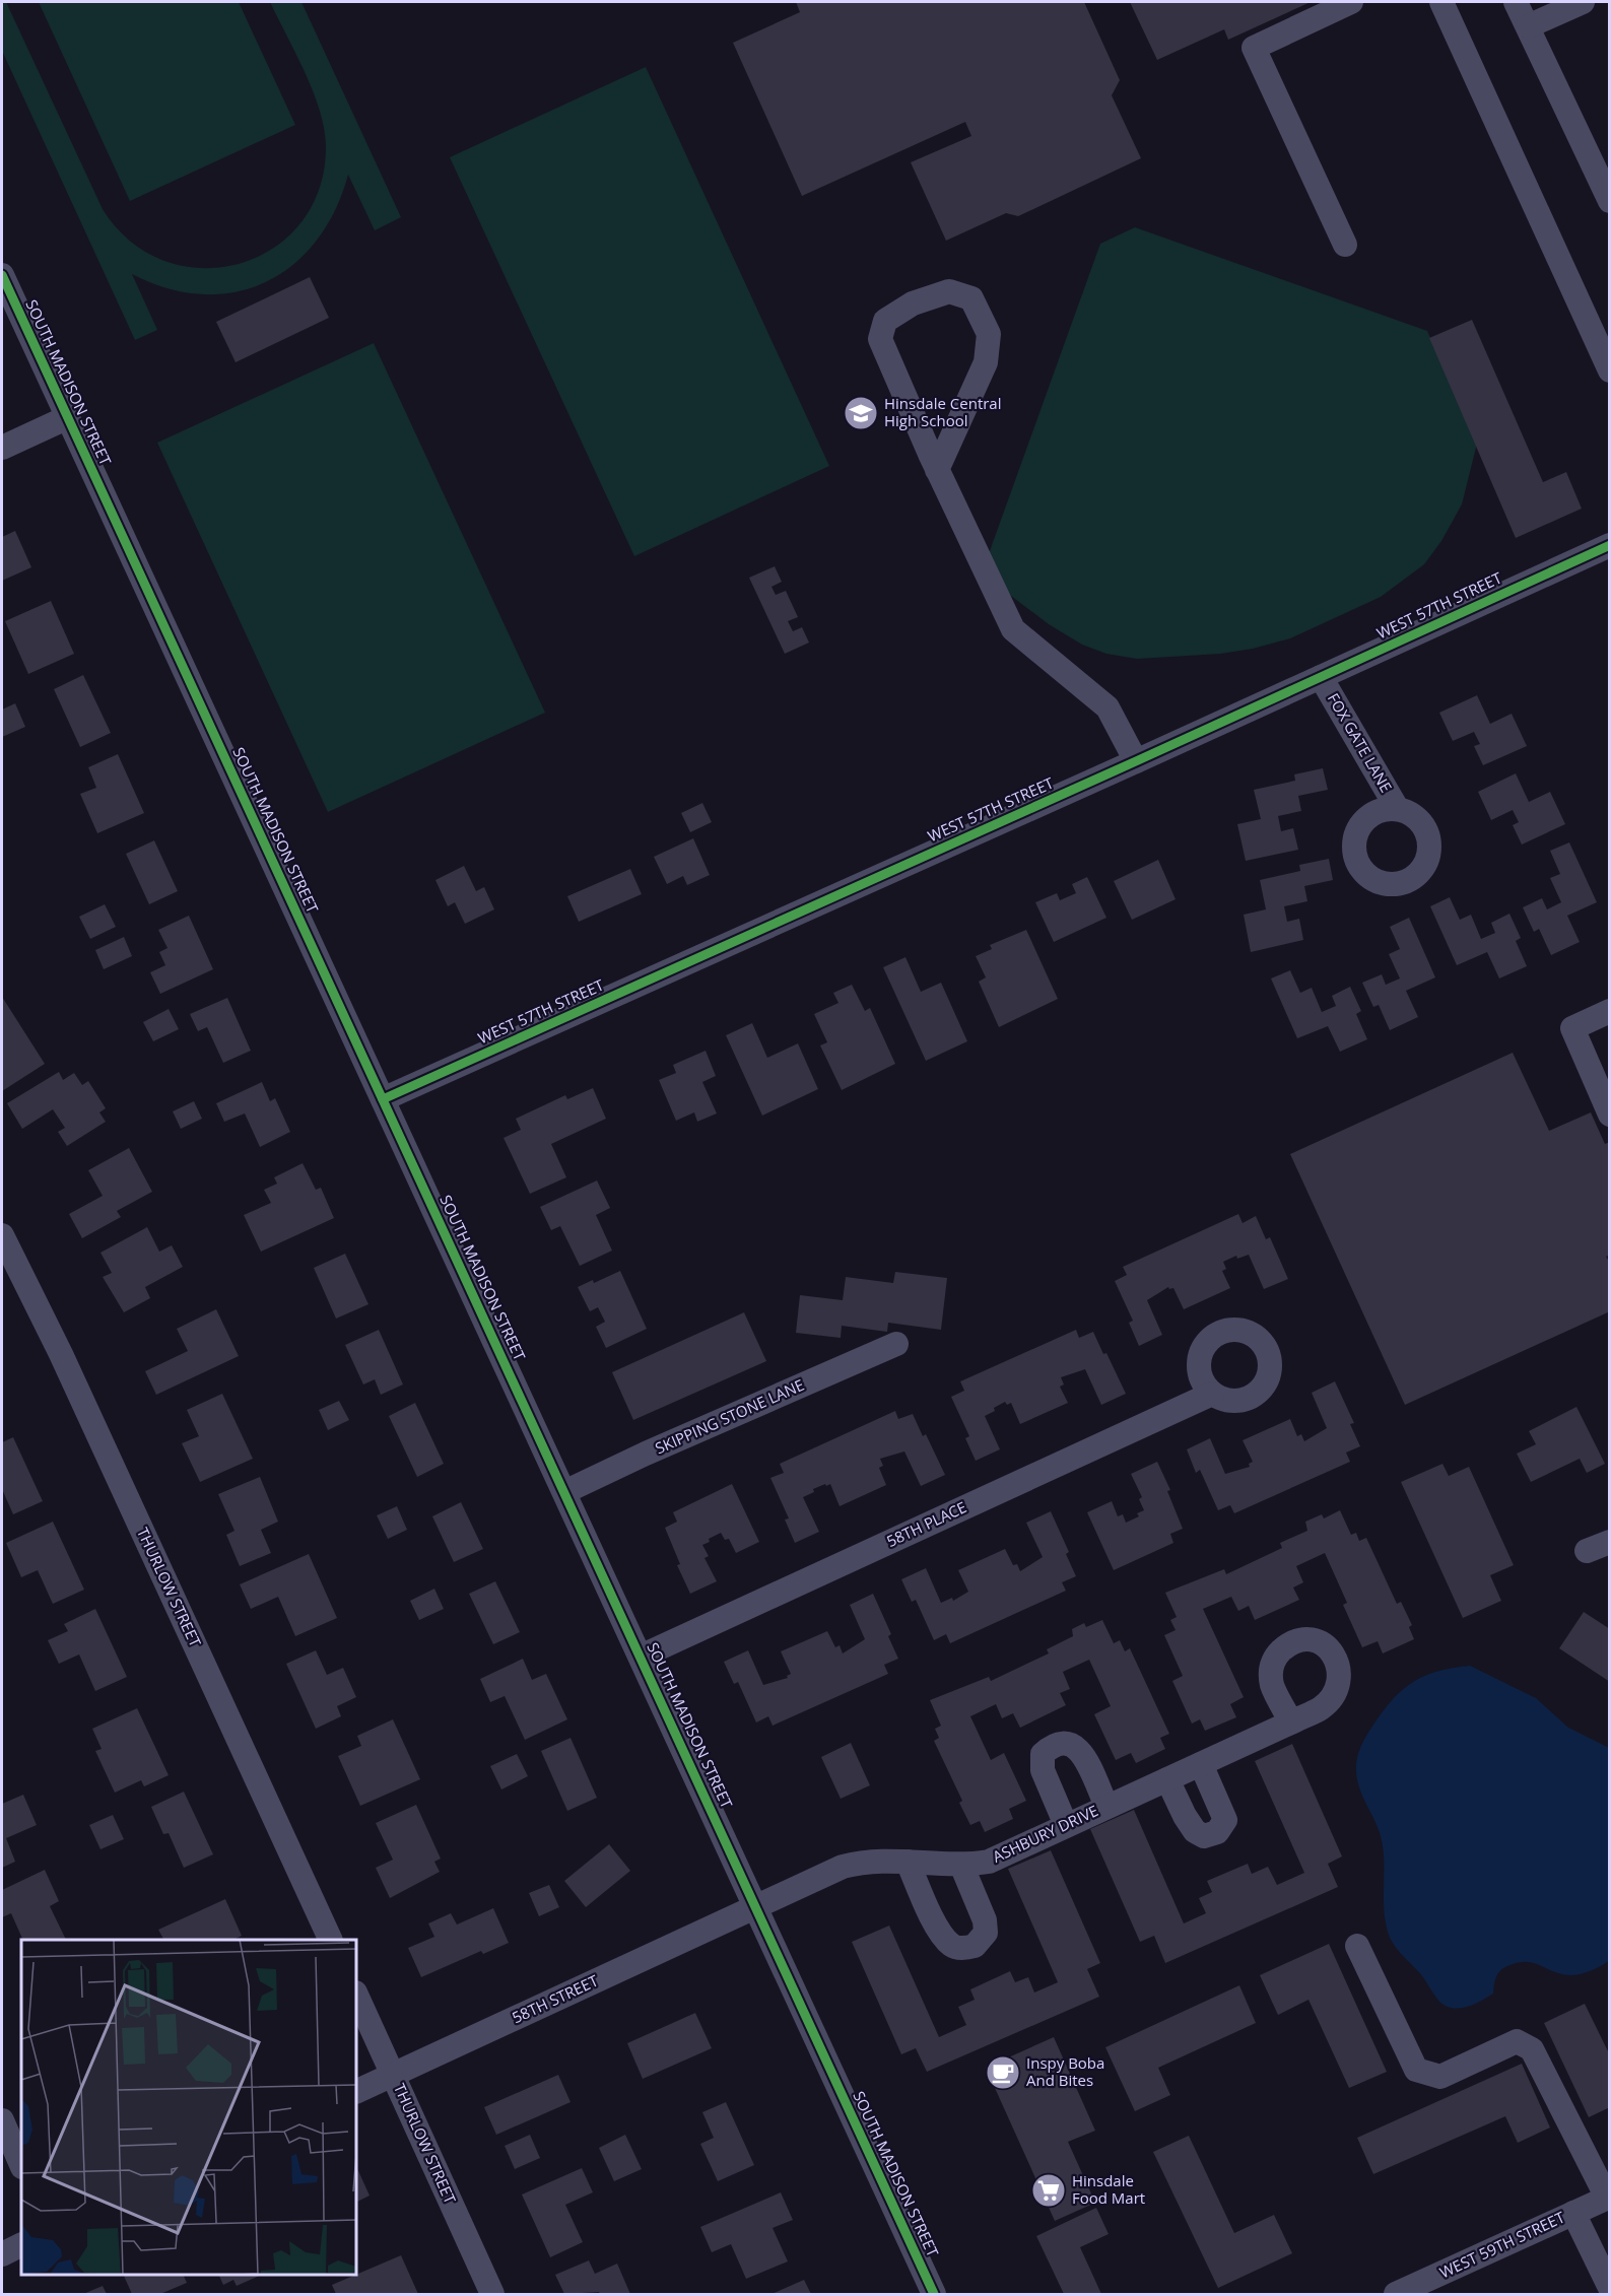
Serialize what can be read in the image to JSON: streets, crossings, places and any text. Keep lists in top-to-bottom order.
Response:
{
  "streets": {
    "street": [
      "SOUTH MADISON STREET",
      "WEST 57TH STREET",
      "FOX GATE LANE",
      "SKIPPING STONE LANE",
      "58TH PLACE",
      "THURLOW STREET",
      "ASHBURY DRIVE",
      "58TH STREET",
      "WEST 59TH STREET"
    ]
  },
  "crossings": [
    ["SOUTH MADISON STREET", "WEST 57TH STREET"],
    ["SOUTH MADISON STREET", "SKIPPING STONE LANE"],
    ["SOUTH MADISON STREET", "58TH PLACE"],
    ["SOUTH MADISON STREET", "ASHBURY DRIVE"],
    ["SOUTH MADISON STREET", "58TH STREET"],
    ["WEST 57TH STREET", "FOX GATE LANE"],
    ["THURLOW STREET", "58TH STREET"],
    ["ASHBURY DRIVE", "58TH STREET"]
  ],
  "places": {
    "school or university": ["Hinsdale Central High School"],
    "cafe": ["Inspy Boba And Bites"],
    "supermarket": ["Hinsdale Food Mart"]
  }
}
